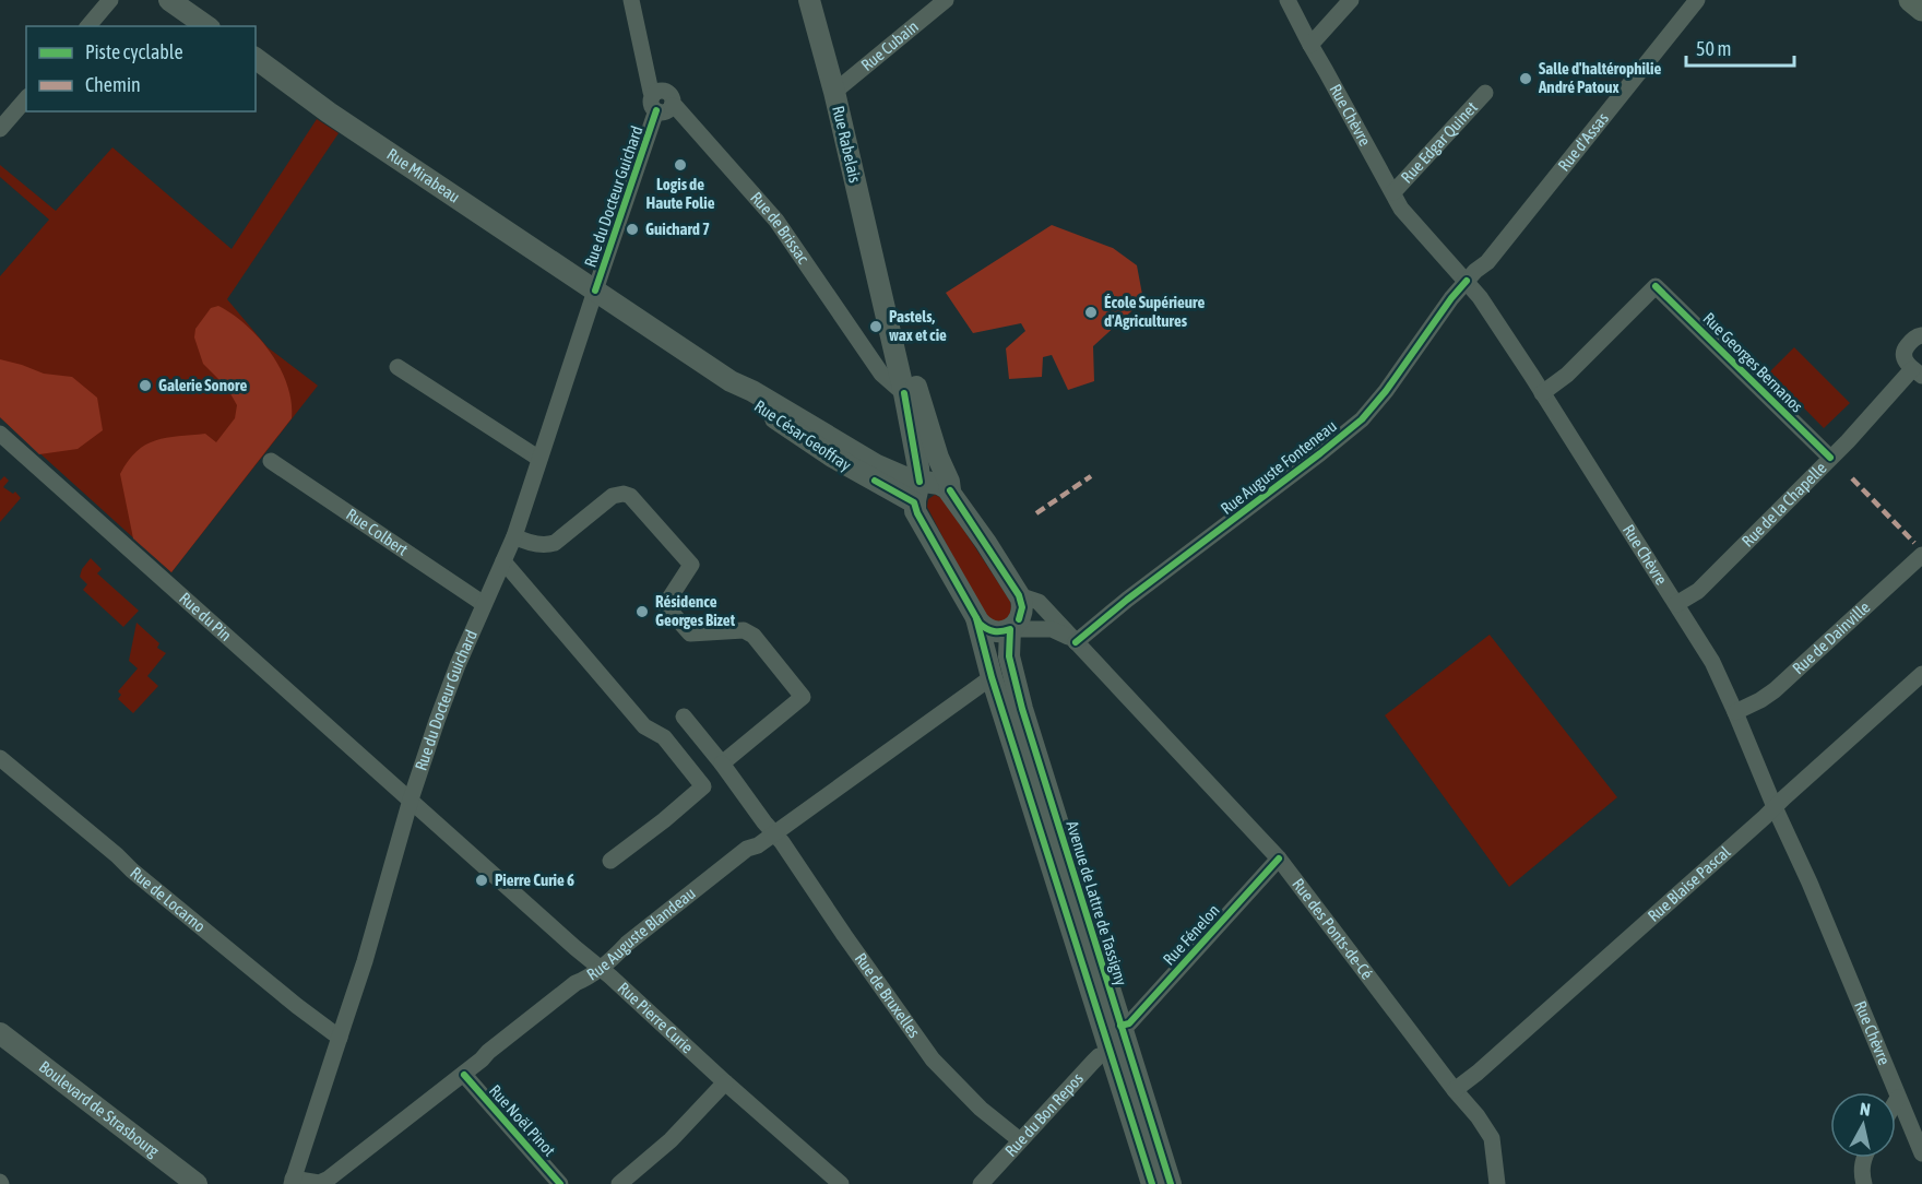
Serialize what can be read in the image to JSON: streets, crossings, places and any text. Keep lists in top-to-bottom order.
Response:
{
  "streets": {
    "street": [
      "Rue Cubain",
      "Rue Chèvre",
      "Rue d'Assas",
      "Rue Edgar Quinet",
      "Rue Rabelais",
      "Rue Mirabeau",
      "Rue du Docteur Guichard",
      "Rue de Brissac",
      "Rue Georges Bernanos",
      "Rue César Geoffray",
      "Rue Auguste Fonteneau",
      "Rue de la Chapelle",
      "Rue Colbert",
      "Rue du Pin",
      "Rue de Dainville",
      "Rue Blaise Pascal",
      "Rue de Locarno",
      "Avenue de Lattre de Tassigny",
      "Rue des Ponts-de-Cé",
      "Rue Auguste Blandeau",
      "Rue Fénelon",
      "Rue de Bruxelles",
      "Rue Pierre Curie",
      "Boulevard de Strasbourg",
      "Rue du Bon Repos",
      "Rue Noël Pinot"
    ]
  },
  "crossings": [
    ["Rue Cubain", "Rue Rabelais"],
    ["Rue Chèvre", "Rue d'Assas"],
    ["Rue Chèvre", "Rue Edgar Quinet"],
    ["Rue Chèvre", "Rue Georges Bernanos"],
    ["Rue Chèvre", "Rue Auguste Fonteneau"],
    ["Rue Chèvre", "Rue de la Chapelle"],
    ["Rue Chèvre", "Rue de Dainville"],
    ["Rue Chèvre", "Rue Blaise Pascal"],
    ["Rue d'Assas", "Rue Auguste Fonteneau"],
    ["Rue Rabelais", "Rue de Brissac"],
    ["Rue Rabelais", "Rue César Geoffray"],
    ["Rue Rabelais", "Rue des Ponts-de-Cé"],
    ["Rue Mirabeau", "Rue du Docteur Guichard"],
    ["Rue Mirabeau", "Rue César Geoffray"],
    ["Rue du Docteur Guichard", "Rue de Brissac"],
    ["Rue du Docteur Guichard", "Rue César Geoffray"],
    ["Rue du Docteur Guichard", "Rue Colbert"],
    ["Rue du Docteur Guichard", "Rue du Pin"],
    ["Rue du Docteur Guichard", "Rue de Locarno"],
    ["Rue du Docteur Guichard", "Rue Auguste Blandeau"],
    ["Rue du Docteur Guichard", "Rue Pierre Curie"],
    ["Rue Georges Bernanos", "Rue de la Chapelle"],
    ["Rue César Geoffray", "Avenue de Lattre de Tassigny"],
    ["Rue Auguste Fonteneau", "Rue des Ponts-de-Cé"],
    ["Rue du Pin", "Rue Pierre Curie"],
    ["Rue Blaise Pascal", "Rue des Ponts-de-Cé"],
    ["Avenue de Lattre de Tassigny", "Rue des Ponts-de-Cé"],
    ["Avenue de Lattre de Tassigny", "Rue Auguste Blandeau"],
    ["Avenue de Lattre de Tassigny", "Rue Fénelon"],
    ["Avenue de Lattre de Tassigny", "Rue du Bon Repos"],
    ["Rue des Ponts-de-Cé", "Rue Fénelon"],
    ["Rue Auguste Blandeau", "Rue de Bruxelles"],
    ["Rue Auguste Blandeau", "Rue Pierre Curie"],
    ["Rue Auguste Blandeau", "Rue Noël Pinot"],
    ["Rue de Bruxelles", "Rue du Bon Repos"]
  ],
  "places": [
    "Salle d'haltérophilie André Patoux",
    "Logis de Haute Folie",
    "Guichard 7",
    "École Supérieure d'Agricultures",
    "Pastels, wax et cie",
    "Galerie Sonore",
    "Résidence Georges Bizet",
    "Pierre Curie 6"
  ],
  "legend": ["Piste cyclable", "Chemin"],
  "scale_bar": "50 m",
  "north": "top"
}
